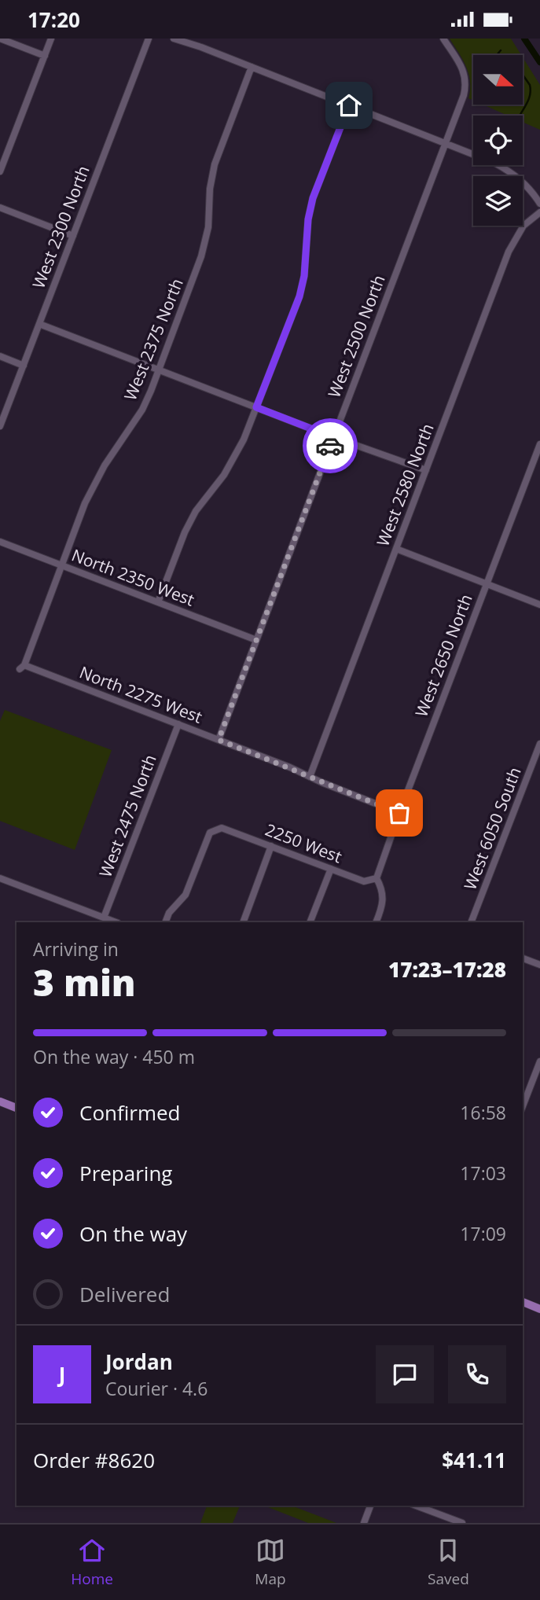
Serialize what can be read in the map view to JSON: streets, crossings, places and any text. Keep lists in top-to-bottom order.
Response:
{
  "streets": {
    "street": [
      "West 2300 North",
      "West 2500 North",
      "West 2375 North",
      "West 2580 North",
      "North 2350 West",
      "West 2650 North",
      "North 2275 West",
      "West 2475 North",
      "West 6050 South",
      "2250 West"
    ]
  },
  "crossings": [
    ["West 2500 North", "North 2350 West"],
    ["West 2500 North", "North 2275 West"],
    ["West 2375 North", "North 2350 West"],
    ["West 2375 North", "North 2275 West"],
    ["West 2580 North", "North 2275 West"],
    ["West 2650 North", "North 2275 West"],
    ["West 2650 North", "2250 West"],
    ["North 2275 West", "West 2475 North"]
  ],
  "north": "right",
  "page": {
    "status": "17:20",
    "heading": ["3 min", "Arriving in", "17:23–17:28"],
    "panel": [
      "Jordan",
      "Courier · 4.6",
      "Order #8620",
      "$41.11"
    ],
    "bar": "On the way · 450 m",
    "list": [
      ["Confirmed", "16:58"],
      ["Preparing", "17:03"],
      ["On the way", "17:09"],
      "Delivered"
    ],
    "round": "J",
    "tabs": ["Home", "Map", "Saved"]
  }
}
